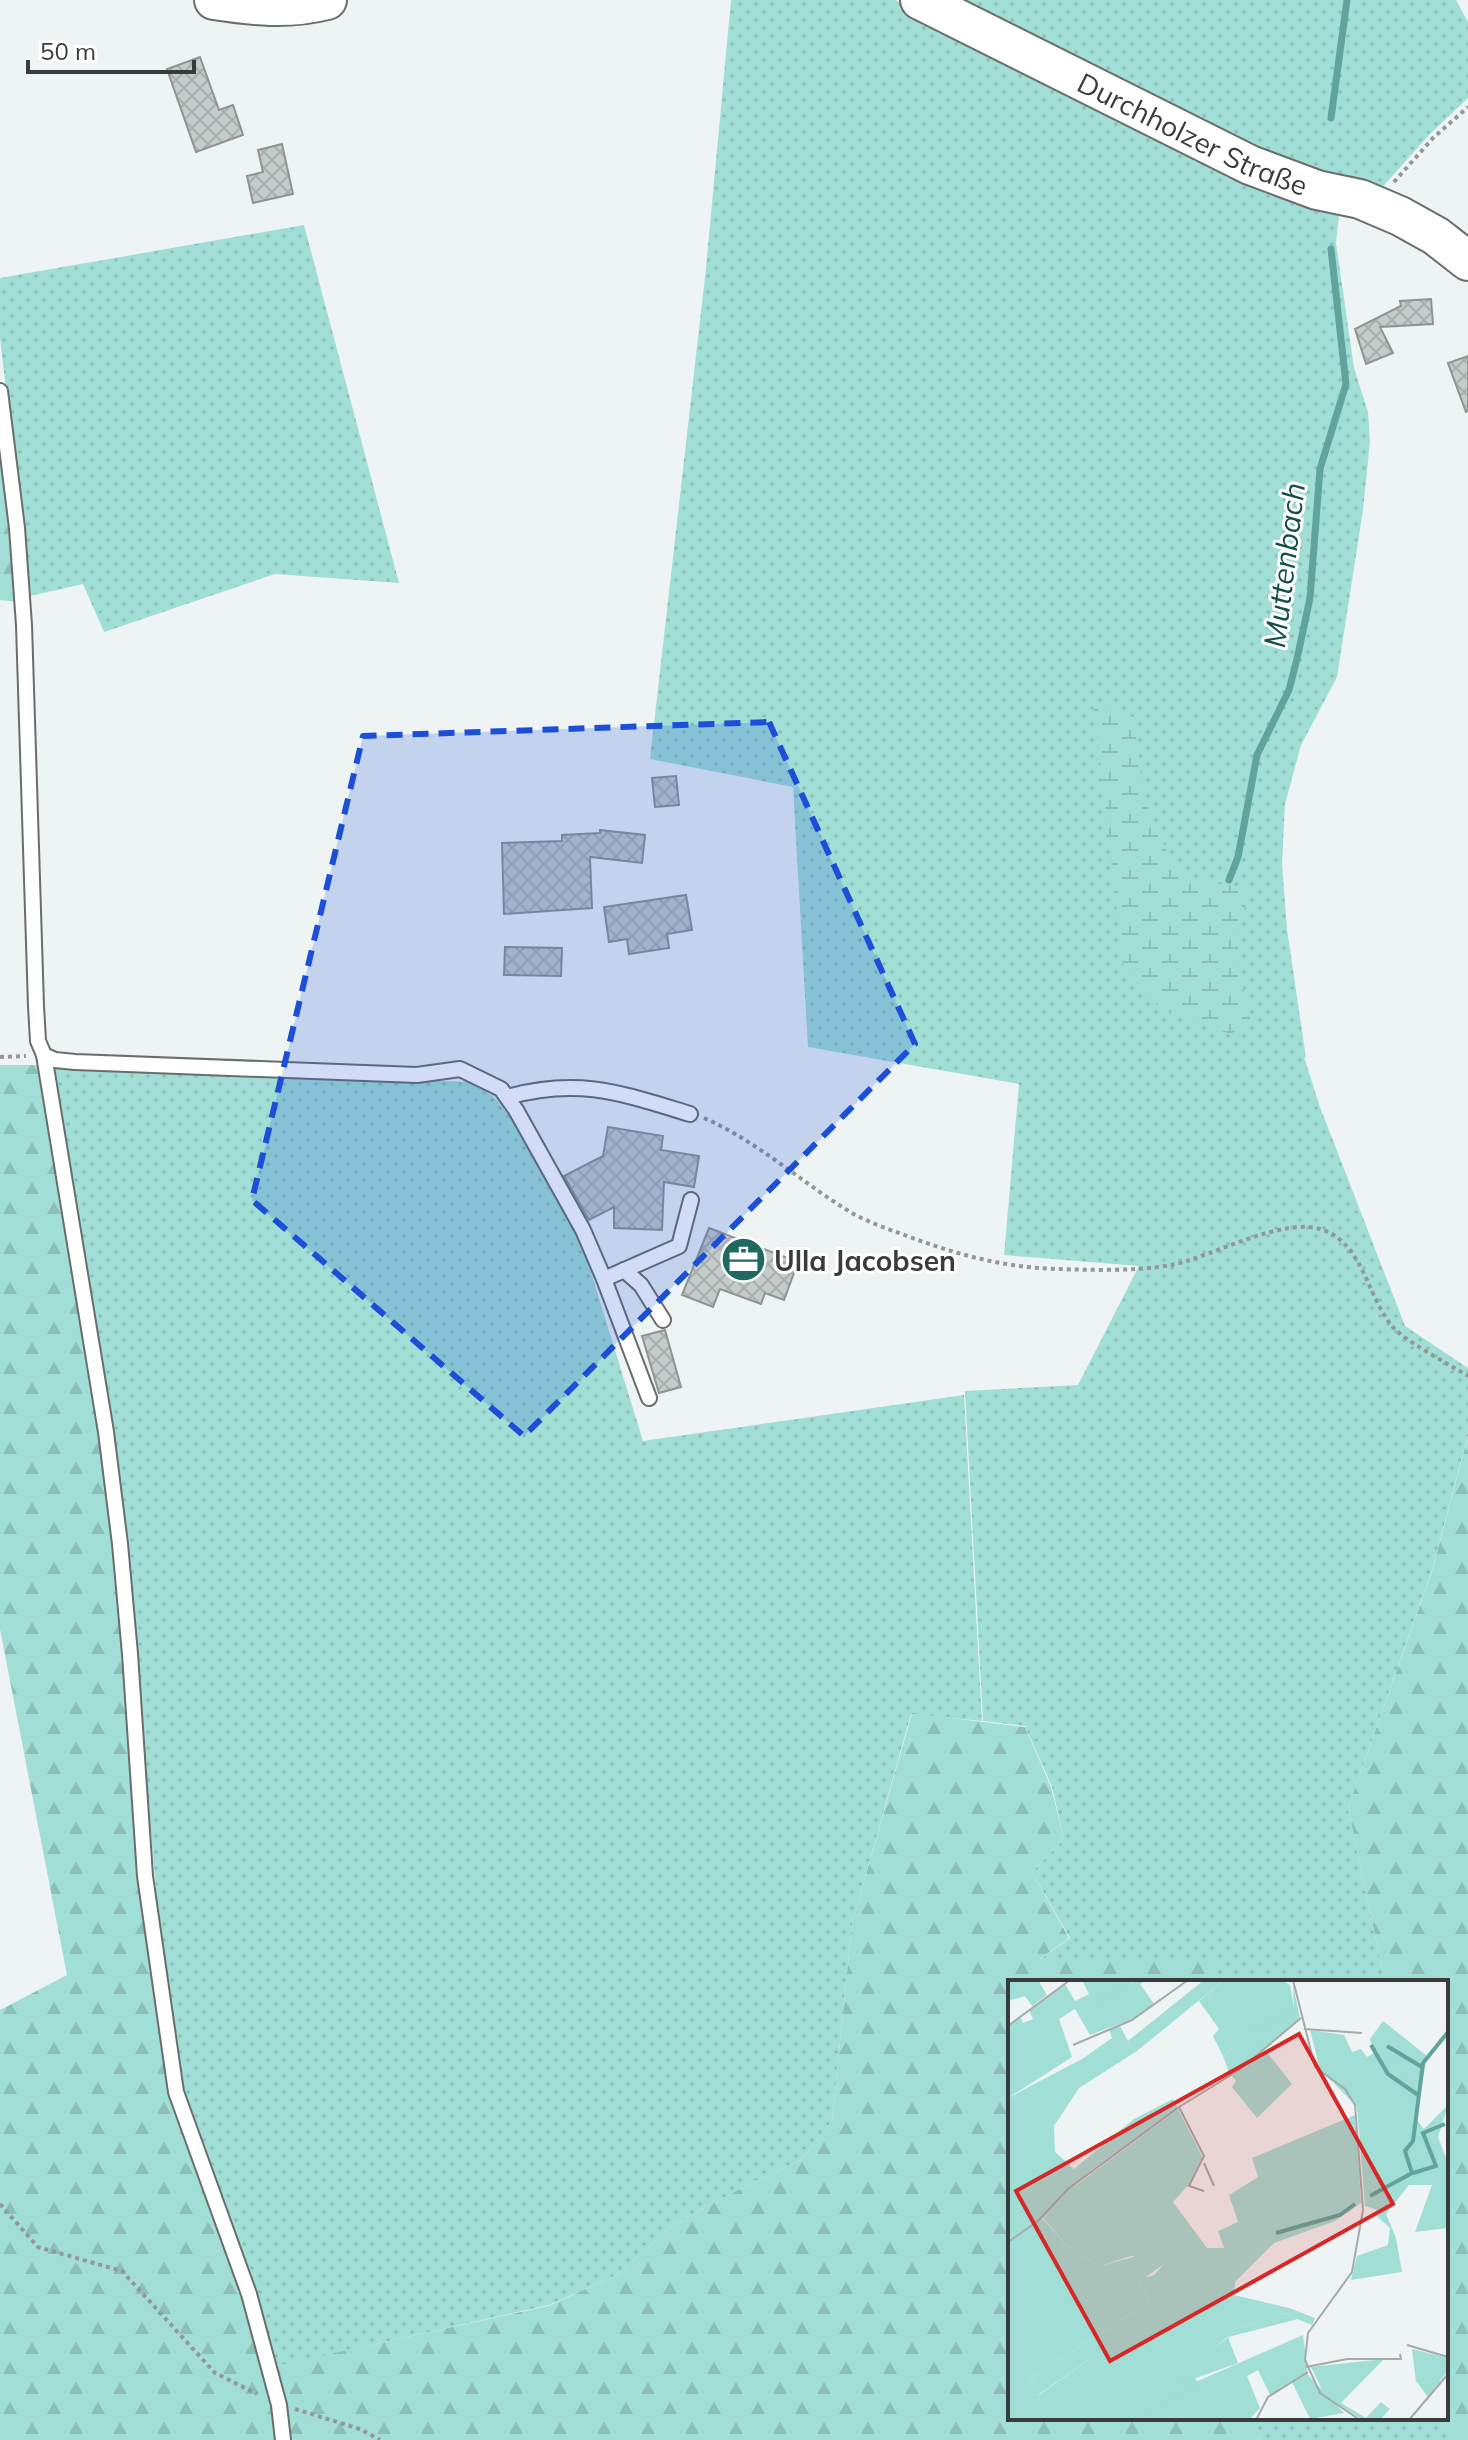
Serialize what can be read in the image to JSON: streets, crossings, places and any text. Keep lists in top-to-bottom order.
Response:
{
  "streets": {
    "main road": ["Durchholzer Straße"]
  },
  "water": ["Muttenbach"],
  "places": {
    "office": ["Ulla Jacobsen"]
  },
  "scale_bar": "50 m"
}
